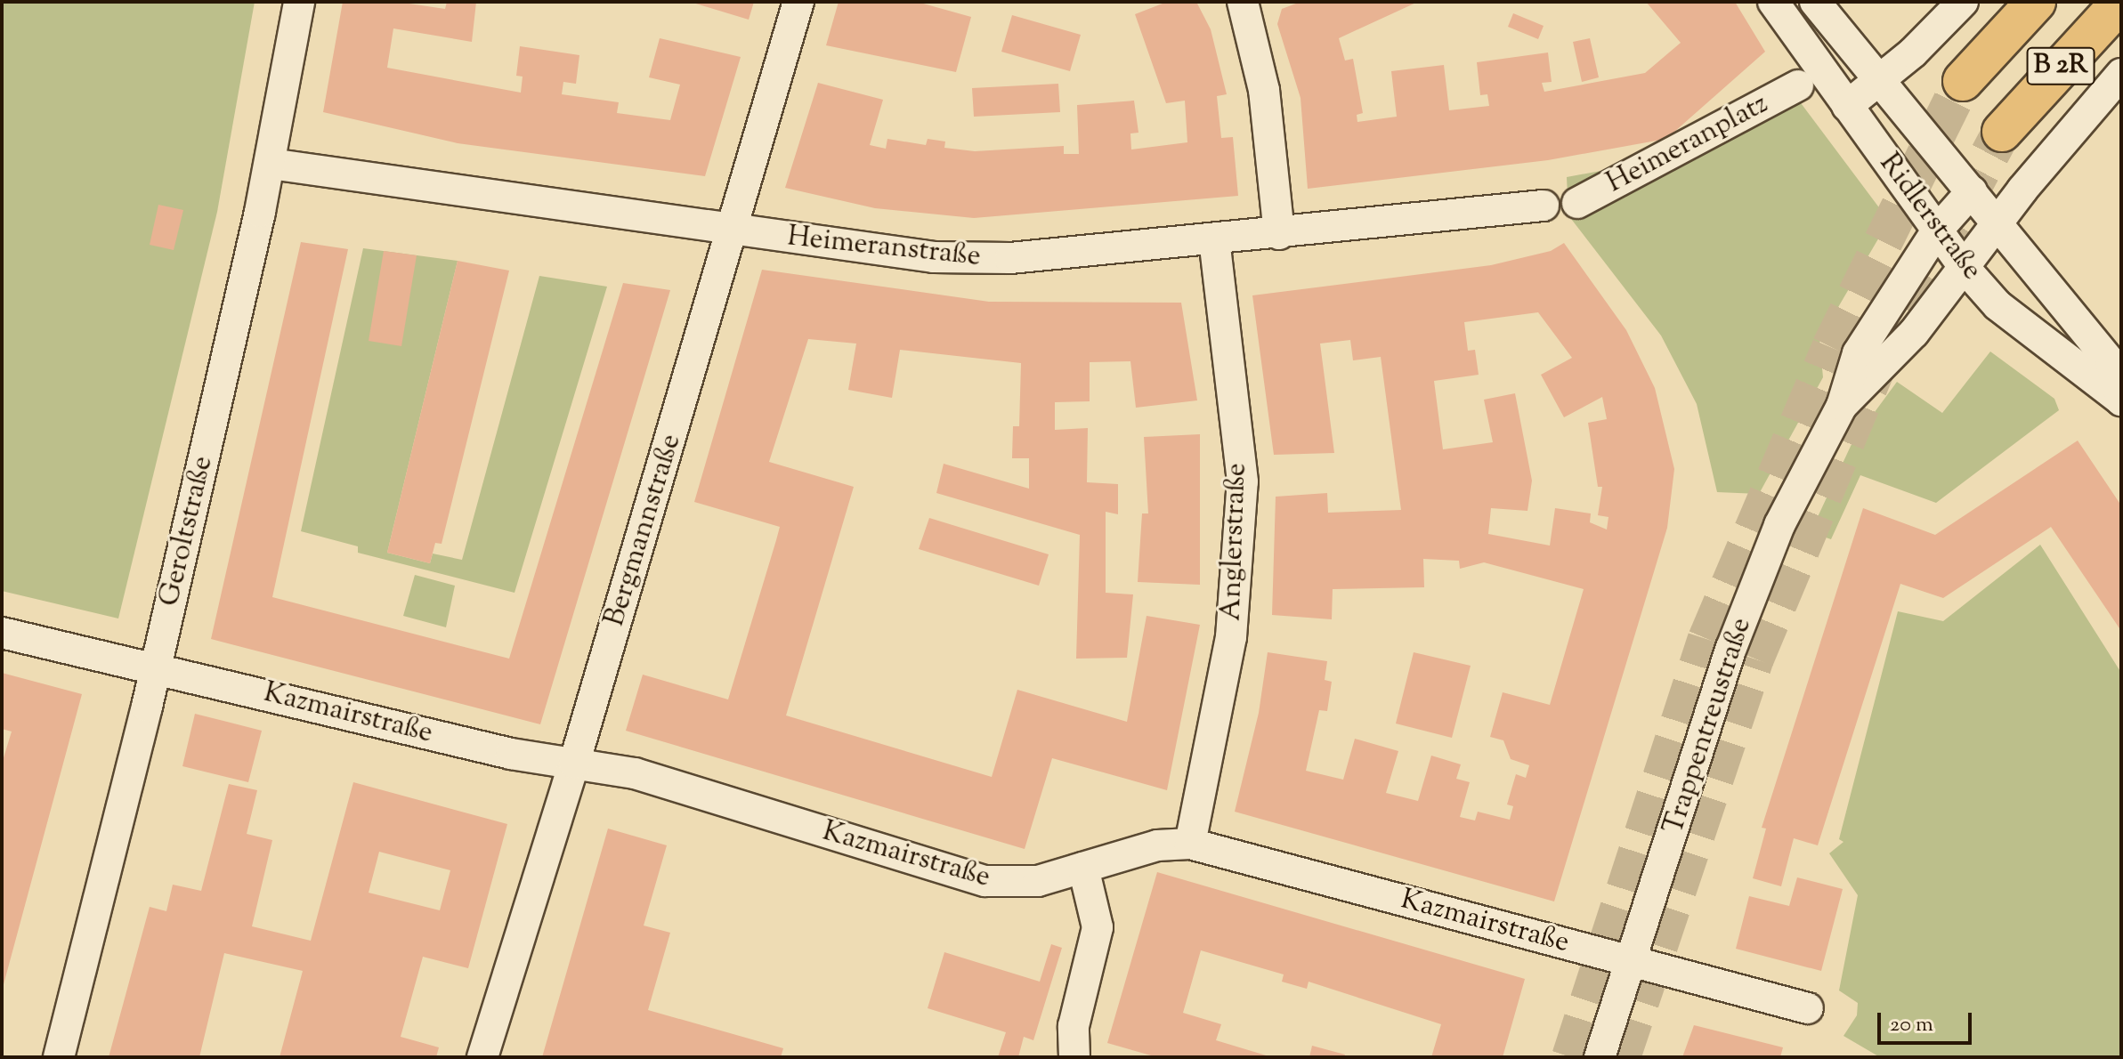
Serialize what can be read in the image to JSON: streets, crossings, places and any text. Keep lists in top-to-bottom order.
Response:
{
  "streets": {
    "highway": ["B 2R"],
    "street": [
      "Heimeranplatz",
      "Ridlerstraße",
      "Heimeranstraße",
      "Bergmannstraße",
      "Geroltstraße",
      "Anglerstraße",
      "Kazmairstraße",
      "Trappentreustraße"
    ]
  },
  "crossings": [
    ["Ridlerstraße", "Trappentreustraße"],
    ["Heimeranstraße", "Bergmannstraße"],
    ["Heimeranstraße", "Geroltstraße"],
    ["Heimeranstraße", "Anglerstraße"],
    ["Bergmannstraße", "Kazmairstraße"],
    ["Geroltstraße", "Kazmairstraße"],
    ["Anglerstraße", "Kazmairstraße"],
    ["Kazmairstraße", "Trappentreustraße"]
  ],
  "scale_bar": "20 m"
}
